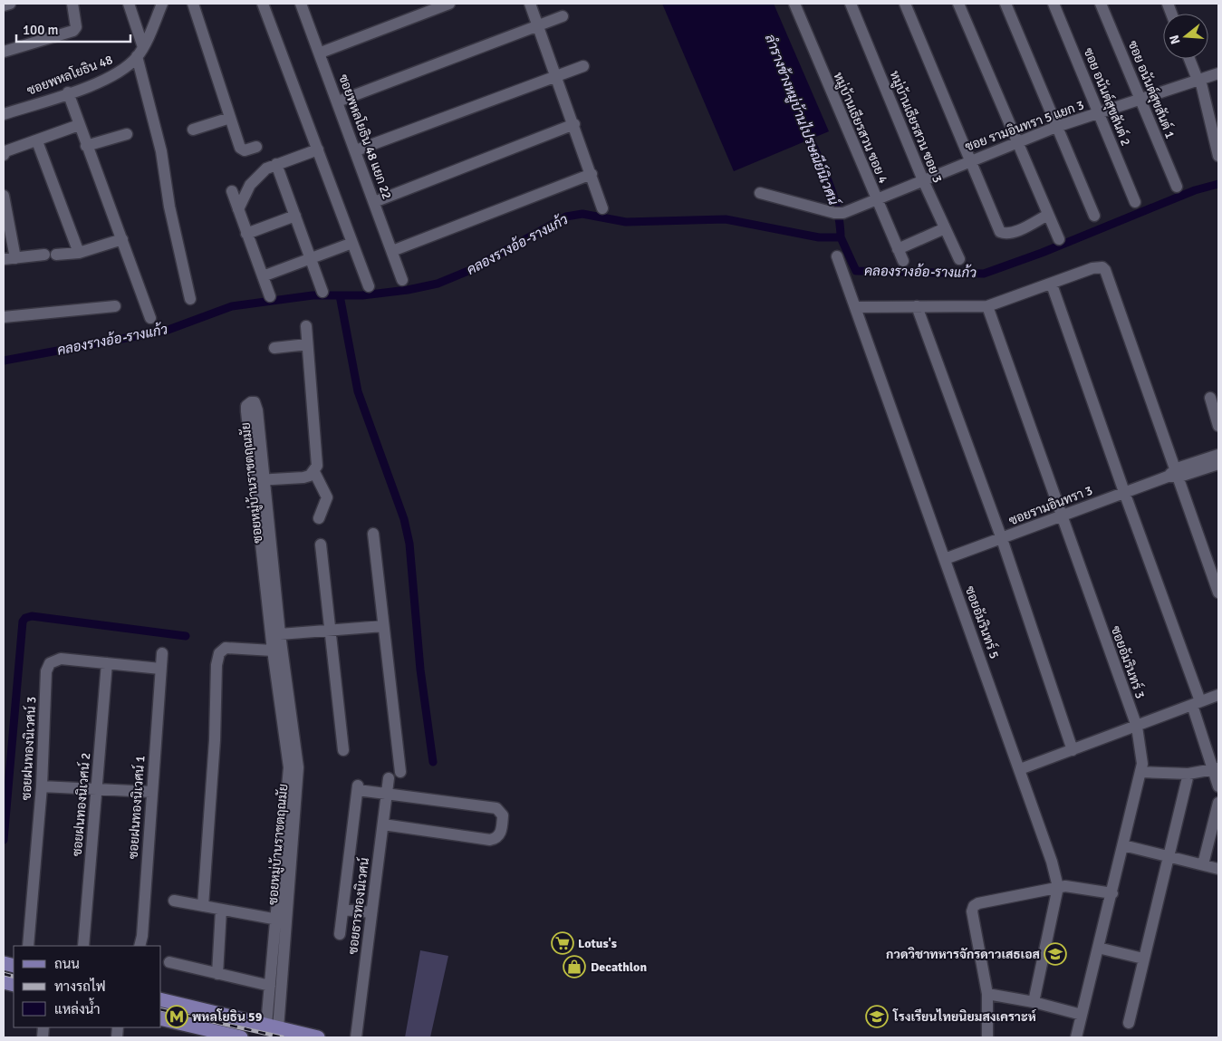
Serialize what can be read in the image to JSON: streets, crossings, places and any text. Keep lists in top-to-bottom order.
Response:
{
  "streets": {
    "street": [
      "ซอยพหลโยธิน 48",
      "ซอย อนันต์สุขสันต์ 1",
      "ซอย อนันต์สุขสันต์ 2",
      "ซอย รามอินทรา 5 แยก 3",
      "หมู่บ้านเธียรสวน ซอย 3",
      "หมู่บ้านเธียรสวน ซอย 4",
      "ซอยพหลโยธิน 48 แยก 22",
      "ซอยหมู่บ้านราชตฤณมัย",
      "ซอยรามอินทรา 3",
      "ซอยอัมรินทร์ 5",
      "ซอยอัมรินทร์ 3",
      "ซอยฝนทองนิเวศน์ 3",
      "ซอยฝนทองนิเวศน์ 2",
      "ซอยฝนทองนิเวศน์ 1",
      "ซอยธารทองนิเวศน์"
    ]
  },
  "crossings": [
    ["ซอย อนันต์สุขสันต์ 1", "ซอย รามอินทรา 5 แยก 3"],
    ["ซอย อนันต์สุขสันต์ 2", "ซอย รามอินทรา 5 แยก 3"],
    ["ซอย รามอินทรา 5 แยก 3", "หมู่บ้านเธียรสวน ซอย 3"],
    ["ซอย รามอินทรา 5 แยก 3", "หมู่บ้านเธียรสวน ซอย 4"],
    ["ซอยรามอินทรา 3", "ซอยอัมรินทร์ 5"],
    ["ซอยรามอินทรา 3", "ซอยอัมรินทร์ 3"],
    ["ซอยฝนทองนิเวศน์ 3", "ซอยฝนทองนิเวศน์ 2"],
    ["ซอยฝนทองนิเวศน์ 3", "ซอยฝนทองนิเวศน์ 1"]
  ],
  "water": ["ลำรางข้างหมู่บ้านไปรษณีย์นิเวศน์", "คลองรางอ้อ-รางแก้ว"],
  "places": {
    "supermarket": ["Lotus's"],
    "school or university": ["กวดวิชาทหารจักรดาวเสธเอส", "โรงเรียนไทยนิยมสงเคราะห์"],
    "shop": ["Decathlon"],
    "metro station": ["พหลโยธิน 59"]
  },
  "legend": ["ถนน", "ทางรถไฟ", "แหล่งน้ำ"],
  "scale_bar": "100 m",
  "north": "left"
}
